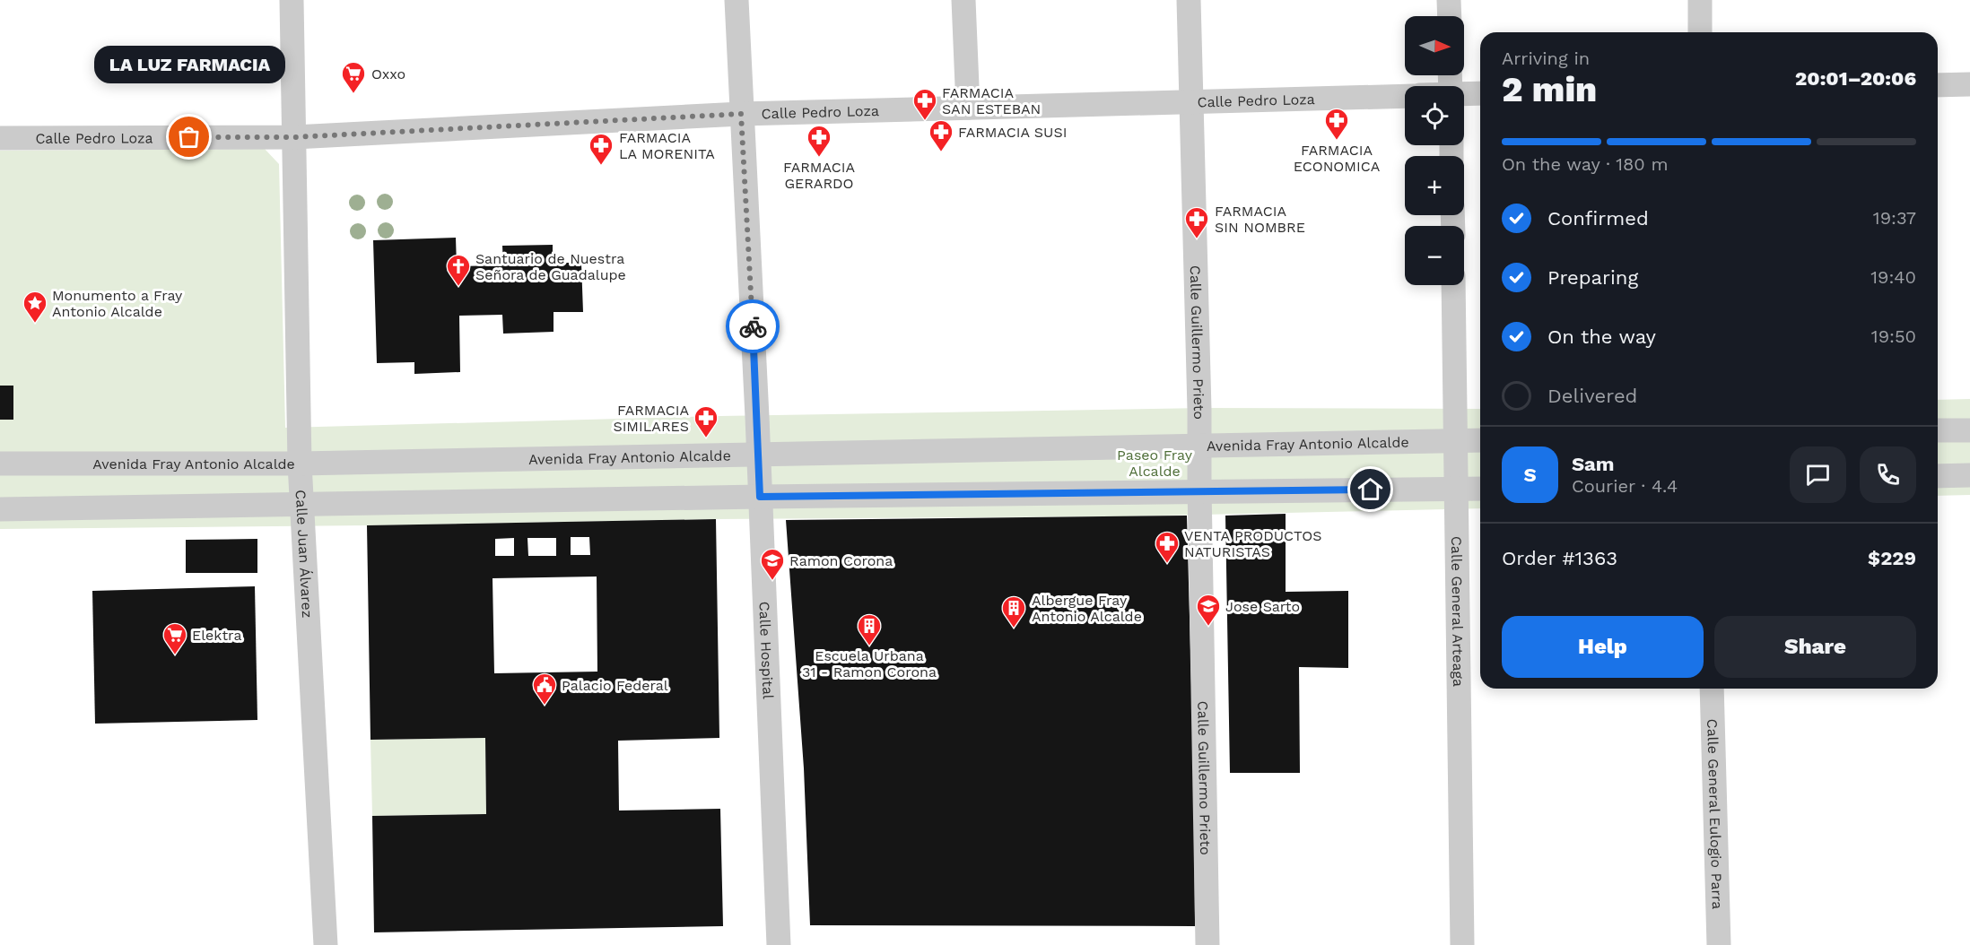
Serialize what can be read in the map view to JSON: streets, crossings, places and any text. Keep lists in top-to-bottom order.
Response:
{
  "streets": {
    "street": [
      "Calle Pedro Loza",
      "Calle Guillermo Prieto",
      "Avenida Fray Antonio Alcalde",
      "Calle Juan Álvarez",
      "Calle General Arteaga",
      "Calle Hospital",
      "Calle General Eulogio Parra"
    ]
  },
  "crossings": [
    ["Calle Pedro Loza", "Calle Guillermo Prieto"],
    ["Calle Pedro Loza", "Calle Juan Álvarez"],
    ["Calle Pedro Loza", "Calle Hospital"],
    ["Calle Guillermo Prieto", "Avenida Fray Antonio Alcalde"],
    ["Avenida Fray Antonio Alcalde", "Calle Juan Álvarez"],
    ["Avenida Fray Antonio Alcalde", "Calle General Arteaga"],
    ["Avenida Fray Antonio Alcalde", "Calle Hospital"]
  ],
  "parks": ["Paseo Fray Alcalde"],
  "places": {
    "supermarket": ["Oxxo", "Elektra"],
    "pharmacy": [
      "FARMACIA SAN ESTEBAN",
      "FARMACIA ECONOMICA",
      "FARMACIA SUSI",
      "FARMACIA GERARDO",
      "FARMACIA LA MORENITA",
      "FARMACIA SIN NOMBRE",
      "FARMACIA SIMILARES",
      "VENTA PRODUCTOS NATURISTAS"
    ],
    "other": ["LA LUZ FARMACIA"],
    "church": ["Santuario de Nuestra Señora de Guadalupe"],
    "place": ["Monumento a Fray Antonio Alcalde"],
    "school or university": ["Ramon Corona", "Jose Sarto"],
    "building": ["Albergue Fray Antonio Alcalde", "Escuela Urbana 31 - Ramon Corona"],
    "public building": ["Palacio Federal"]
  },
  "north": "right",
  "page": {
    "map_buttons": ["+", "−"],
    "heading": ["2 min", "Arriving in", "20:01–20:06"],
    "panel": [
      "Sam",
      "Courier · 4.4",
      "Order #1363",
      "$229"
    ],
    "bubble": "LA LUZ FARMACIA",
    "bar": "On the way · 180 m",
    "list": [
      ["Confirmed", "19:37"],
      ["Preparing", "19:40"],
      ["On the way", "19:50"],
      "Delivered"
    ],
    "round": "S",
    "buttons": ["Help", "Share"]
  }
}
